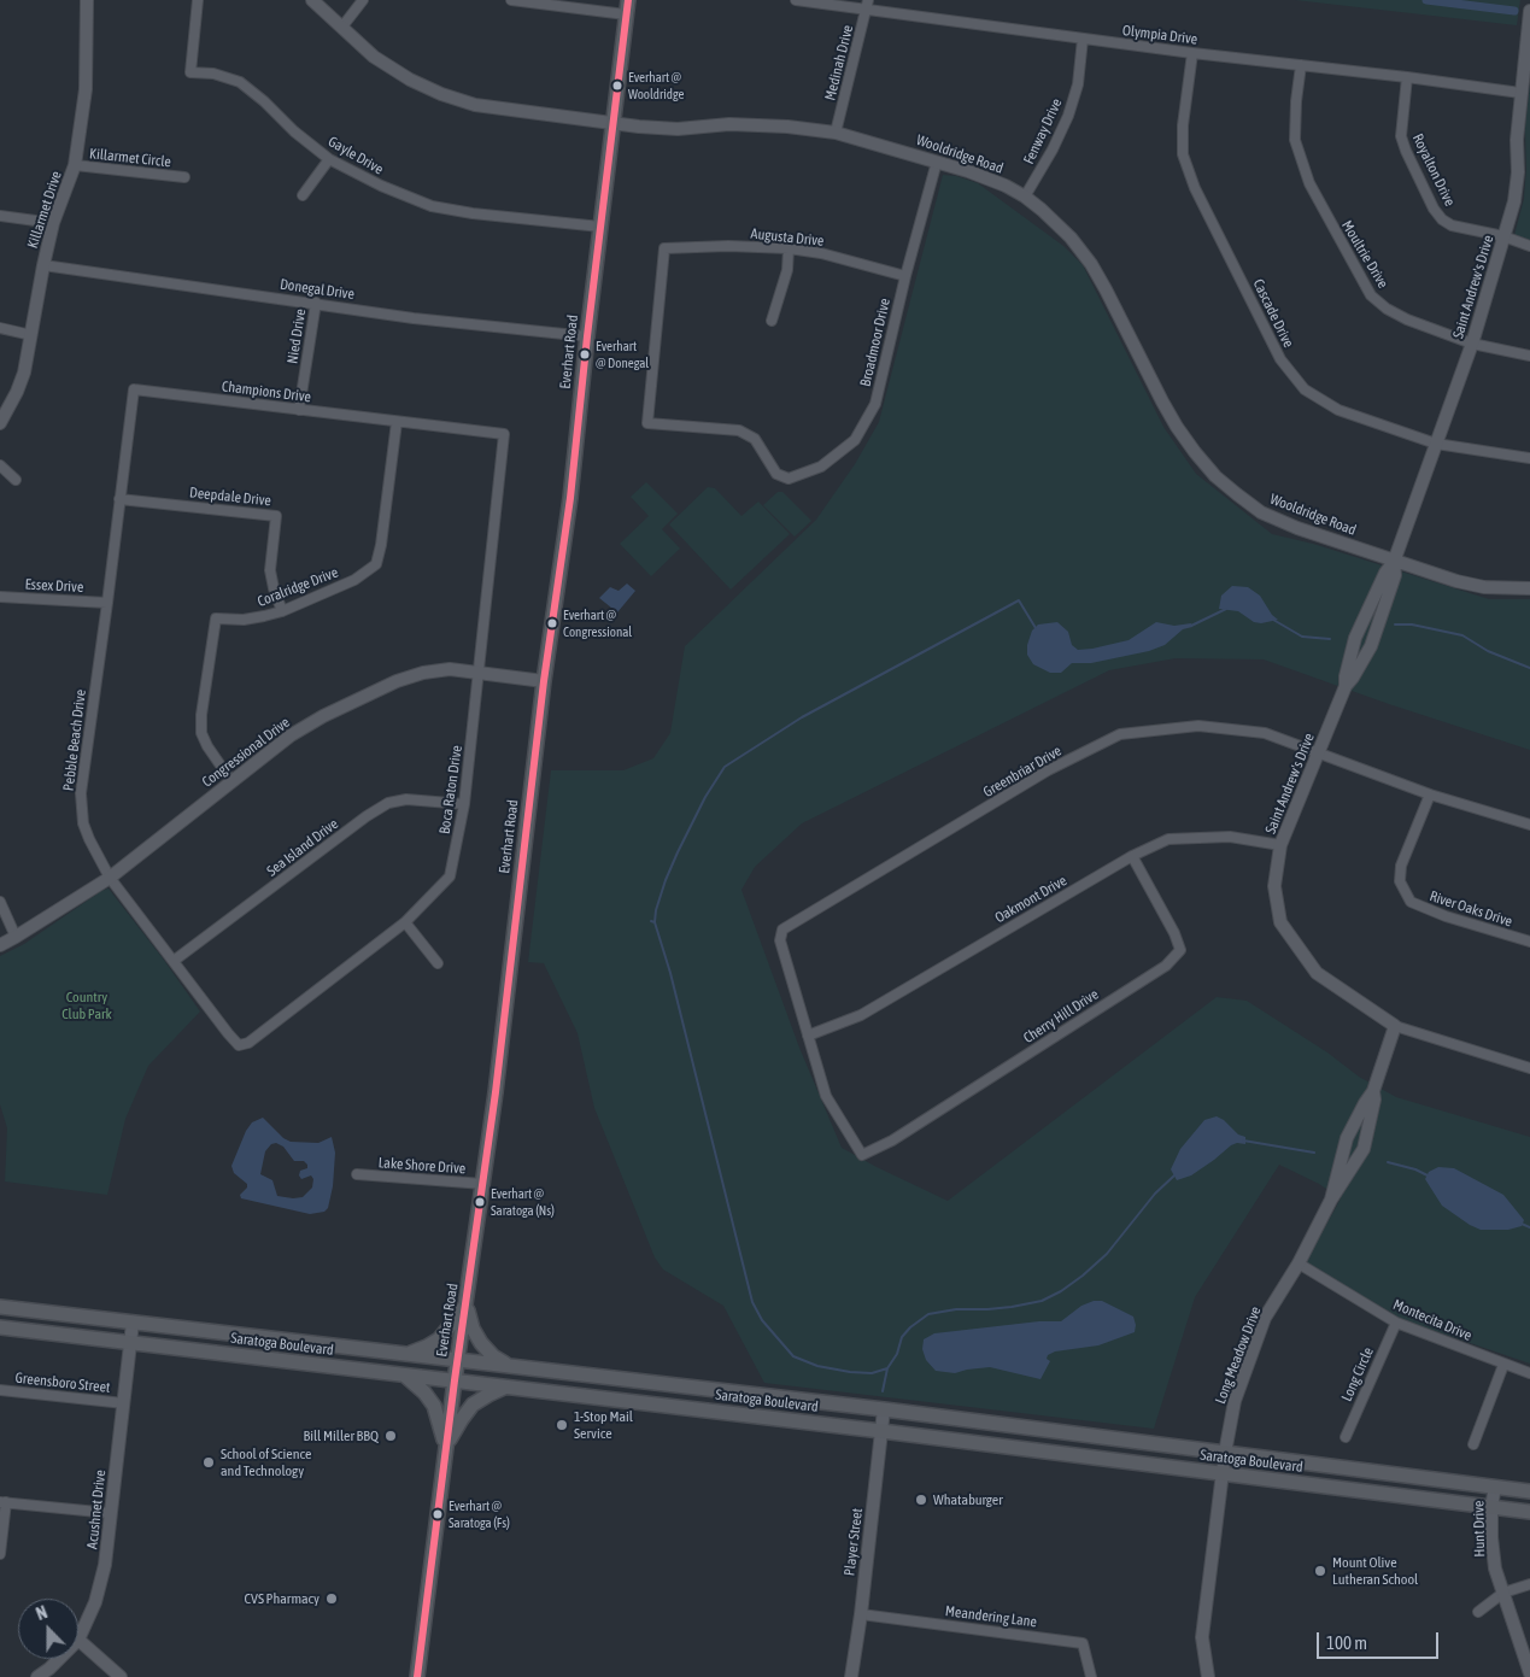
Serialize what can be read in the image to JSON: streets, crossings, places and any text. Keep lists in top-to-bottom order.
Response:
{
  "streets": {
    "main road": ["Everhart Road", "Saratoga Boulevard"],
    "street": [
      "Olympia Drive",
      "Medinah Drive",
      "Fenway Drive",
      "Wooldridge Road",
      "Gayle Drive",
      "Killarmet Circle",
      "Royalton Drive",
      "Killarmet Drive",
      "Augusta Drive",
      "Moultrie Drive",
      "Saint Andrew's Drive",
      "Donegal Drive",
      "Cascade Drive",
      "Nied Drive",
      "Broadmoor Drive",
      "Champions Drive",
      "Deepdale Drive",
      "Essex Drive",
      "Coralridge Drive",
      "Pebble Beach Drive",
      "Congressional Drive",
      "Greenbriar Drive",
      "Boca Raton Drive",
      "Sea Island Drive",
      "Oakmont Drive",
      "River Oaks Drive",
      "Cherry Hill Drive",
      "Lake Shore Drive",
      "Montecita Drive",
      "Long Meadow Drive",
      "Long Circle",
      "Greensboro Street",
      "Acushnet Drive",
      "Hunt Drive",
      "Player Street",
      "Meandering Lane"
    ]
  },
  "crossings": [
    ["Olympia Drive", "Medinah Drive"],
    ["Olympia Drive", "Fenway Drive"],
    ["Olympia Drive", "Royalton Drive"],
    ["Olympia Drive", "Moultrie Drive"],
    ["Olympia Drive", "Saint Andrew's Drive"],
    ["Olympia Drive", "Cascade Drive"],
    ["Medinah Drive", "Wooldridge Road"],
    ["Fenway Drive", "Wooldridge Road"],
    ["Wooldridge Road", "Saint Andrew's Drive"],
    ["Wooldridge Road", "Broadmoor Drive"],
    ["Wooldridge Road", "Everhart Road"],
    ["Gayle Drive", "Everhart Road"],
    ["Killarmet Circle", "Killarmet Drive"],
    ["Royalton Drive", "Saint Andrew's Drive"],
    ["Killarmet Drive", "Donegal Drive"],
    ["Augusta Drive", "Broadmoor Drive"],
    ["Moultrie Drive", "Saint Andrew's Drive"],
    ["Saint Andrew's Drive", "Cascade Drive"],
    ["Saint Andrew's Drive", "Greenbriar Drive"],
    ["Saint Andrew's Drive", "Oakmont Drive"],
    ["Saint Andrew's Drive", "Long Meadow Drive"],
    ["Donegal Drive", "Nied Drive"],
    ["Donegal Drive", "Everhart Road"],
    ["Nied Drive", "Champions Drive"],
    ["Everhart Road", "Congressional Drive"],
    ["Everhart Road", "Lake Shore Drive"],
    ["Everhart Road", "Saratoga Boulevard"],
    ["Champions Drive", "Deepdale Drive"],
    ["Champions Drive", "Coralridge Drive"],
    ["Champions Drive", "Pebble Beach Drive"],
    ["Champions Drive", "Boca Raton Drive"],
    ["Deepdale Drive", "Coralridge Drive"],
    ["Deepdale Drive", "Pebble Beach Drive"],
    ["Essex Drive", "Pebble Beach Drive"],
    ["Coralridge Drive", "Congressional Drive"],
    ["Pebble Beach Drive", "Congressional Drive"],
    ["Pebble Beach Drive", "Boca Raton Drive"],
    ["Pebble Beach Drive", "Sea Island Drive"],
    ["Congressional Drive", "Boca Raton Drive"],
    ["Greenbriar Drive", "Oakmont Drive"],
    ["Greenbriar Drive", "River Oaks Drive"],
    ["Greenbriar Drive", "Cherry Hill Drive"],
    ["Boca Raton Drive", "Sea Island Drive"],
    ["Oakmont Drive", "Cherry Hill Drive"],
    ["Montecita Drive", "Long Meadow Drive"],
    ["Montecita Drive", "Long Circle"],
    ["Saratoga Boulevard", "Long Meadow Drive"],
    ["Saratoga Boulevard", "Acushnet Drive"],
    ["Saratoga Boulevard", "Hunt Drive"],
    ["Saratoga Boulevard", "Player Street"],
    ["Greensboro Street", "Acushnet Drive"],
    ["Player Street", "Meandering Lane"]
  ],
  "parks": ["Country Club Park"],
  "places": [
    "Everhart @ Wooldridge",
    "Everhart @ Donegal",
    "Everhart @ Congressional",
    "Everhart @ Saratoga (Ns)",
    "1-Stop Mail Service",
    "Bill Miller BBQ",
    "School of Science and Technology",
    "Whataburger",
    "Everhart @ Saratoga (Fs)",
    "Mount Olive Lutheran School",
    "CVS Pharmacy"
  ],
  "scale_bar": "100 m",
  "north": "top"
}
